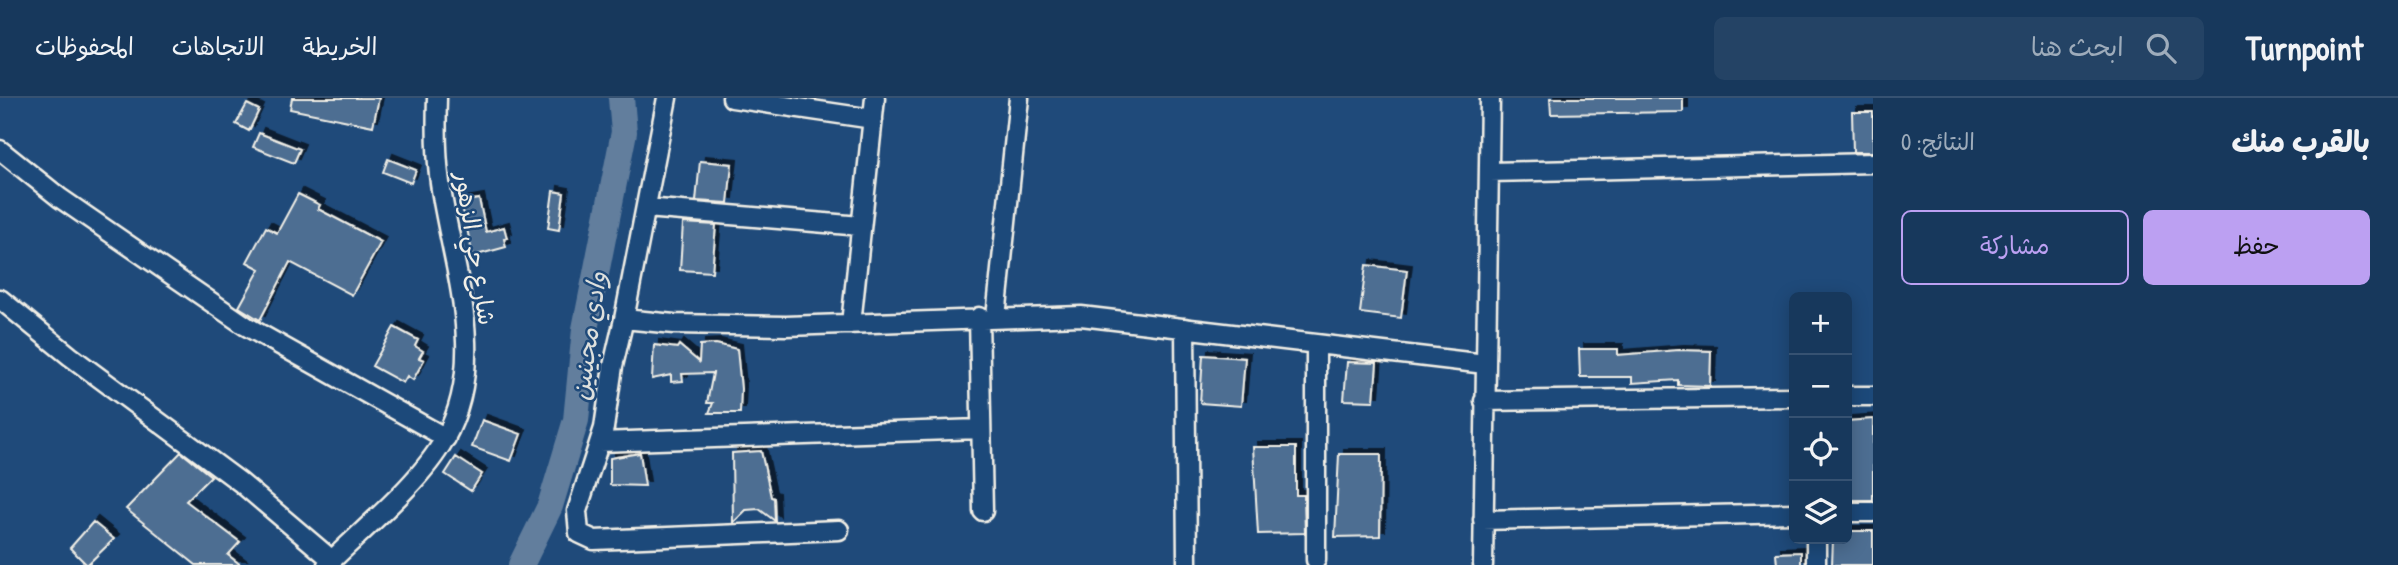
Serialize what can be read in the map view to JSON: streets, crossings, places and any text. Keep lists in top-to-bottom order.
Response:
{
  "streets": {
    "street": ["شارع حي الزهور"]
  },
  "water": ["وادي مجينين"],
  "page": {
    "header": "Turnpoint",
    "search": "ابحث هنا",
    "nav": ["الخريطة", "الاتجاهات", "المحفوظات"],
    "heading": ["بالقرب منك", "النتائج: 0"],
    "buttons": ["حفظ", "مشاركة"],
    "map_buttons": ["+", "−"]
  }
}
